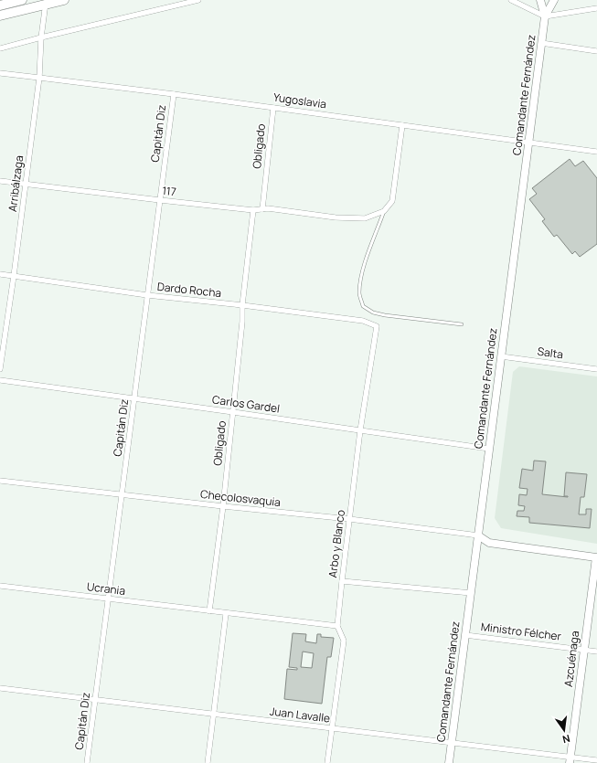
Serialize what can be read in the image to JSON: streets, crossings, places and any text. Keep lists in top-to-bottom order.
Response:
{
  "streets": {
    "main road": ["Comandante Fernández", "Azcuénaga"],
    "street": [
      "Yugoslavia",
      "Capitán Diz",
      "Obligado",
      "Arribálzaga",
      "117",
      "Dardo Rocha",
      "Salta",
      "Carlos Gardel",
      "Checolosvaquia",
      "Arbo y Blanco",
      "Ucrania",
      "Ministro Félcher",
      "Juan Lavalle"
    ]
  },
  "crossings": [
    ["Comandante Fernández", "Yugoslavia"],
    ["Comandante Fernández", "Salta"],
    ["Comandante Fernández", "Carlos Gardel"],
    ["Comandante Fernández", "Checolosvaquia"],
    ["Comandante Fernández", "Ministro Félcher"],
    ["Comandante Fernández", "Juan Lavalle"],
    ["Yugoslavia", "Capitán Diz"],
    ["Yugoslavia", "Obligado"],
    ["Yugoslavia", "Arribálzaga"],
    ["Capitán Diz", "117"],
    ["Capitán Diz", "Dardo Rocha"],
    ["Capitán Diz", "Carlos Gardel"],
    ["Capitán Diz", "Checolosvaquia"],
    ["Capitán Diz", "Ucrania"],
    ["Capitán Diz", "Juan Lavalle"],
    ["Obligado", "117"],
    ["Obligado", "Dardo Rocha"],
    ["Obligado", "Carlos Gardel"],
    ["Obligado", "Checolosvaquia"],
    ["Obligado", "Ucrania"],
    ["Arribálzaga", "117"],
    ["Arribálzaga", "Dardo Rocha"],
    ["Dardo Rocha", "Arbo y Blanco"],
    ["Carlos Gardel", "Arbo y Blanco"],
    ["Checolosvaquia", "Arbo y Blanco"],
    ["Arbo y Blanco", "Juan Lavalle"],
    ["Ministro Félcher", "Azcuénaga"],
    ["Azcuénaga", "Juan Lavalle"]
  ],
  "north": "bottom"
}
